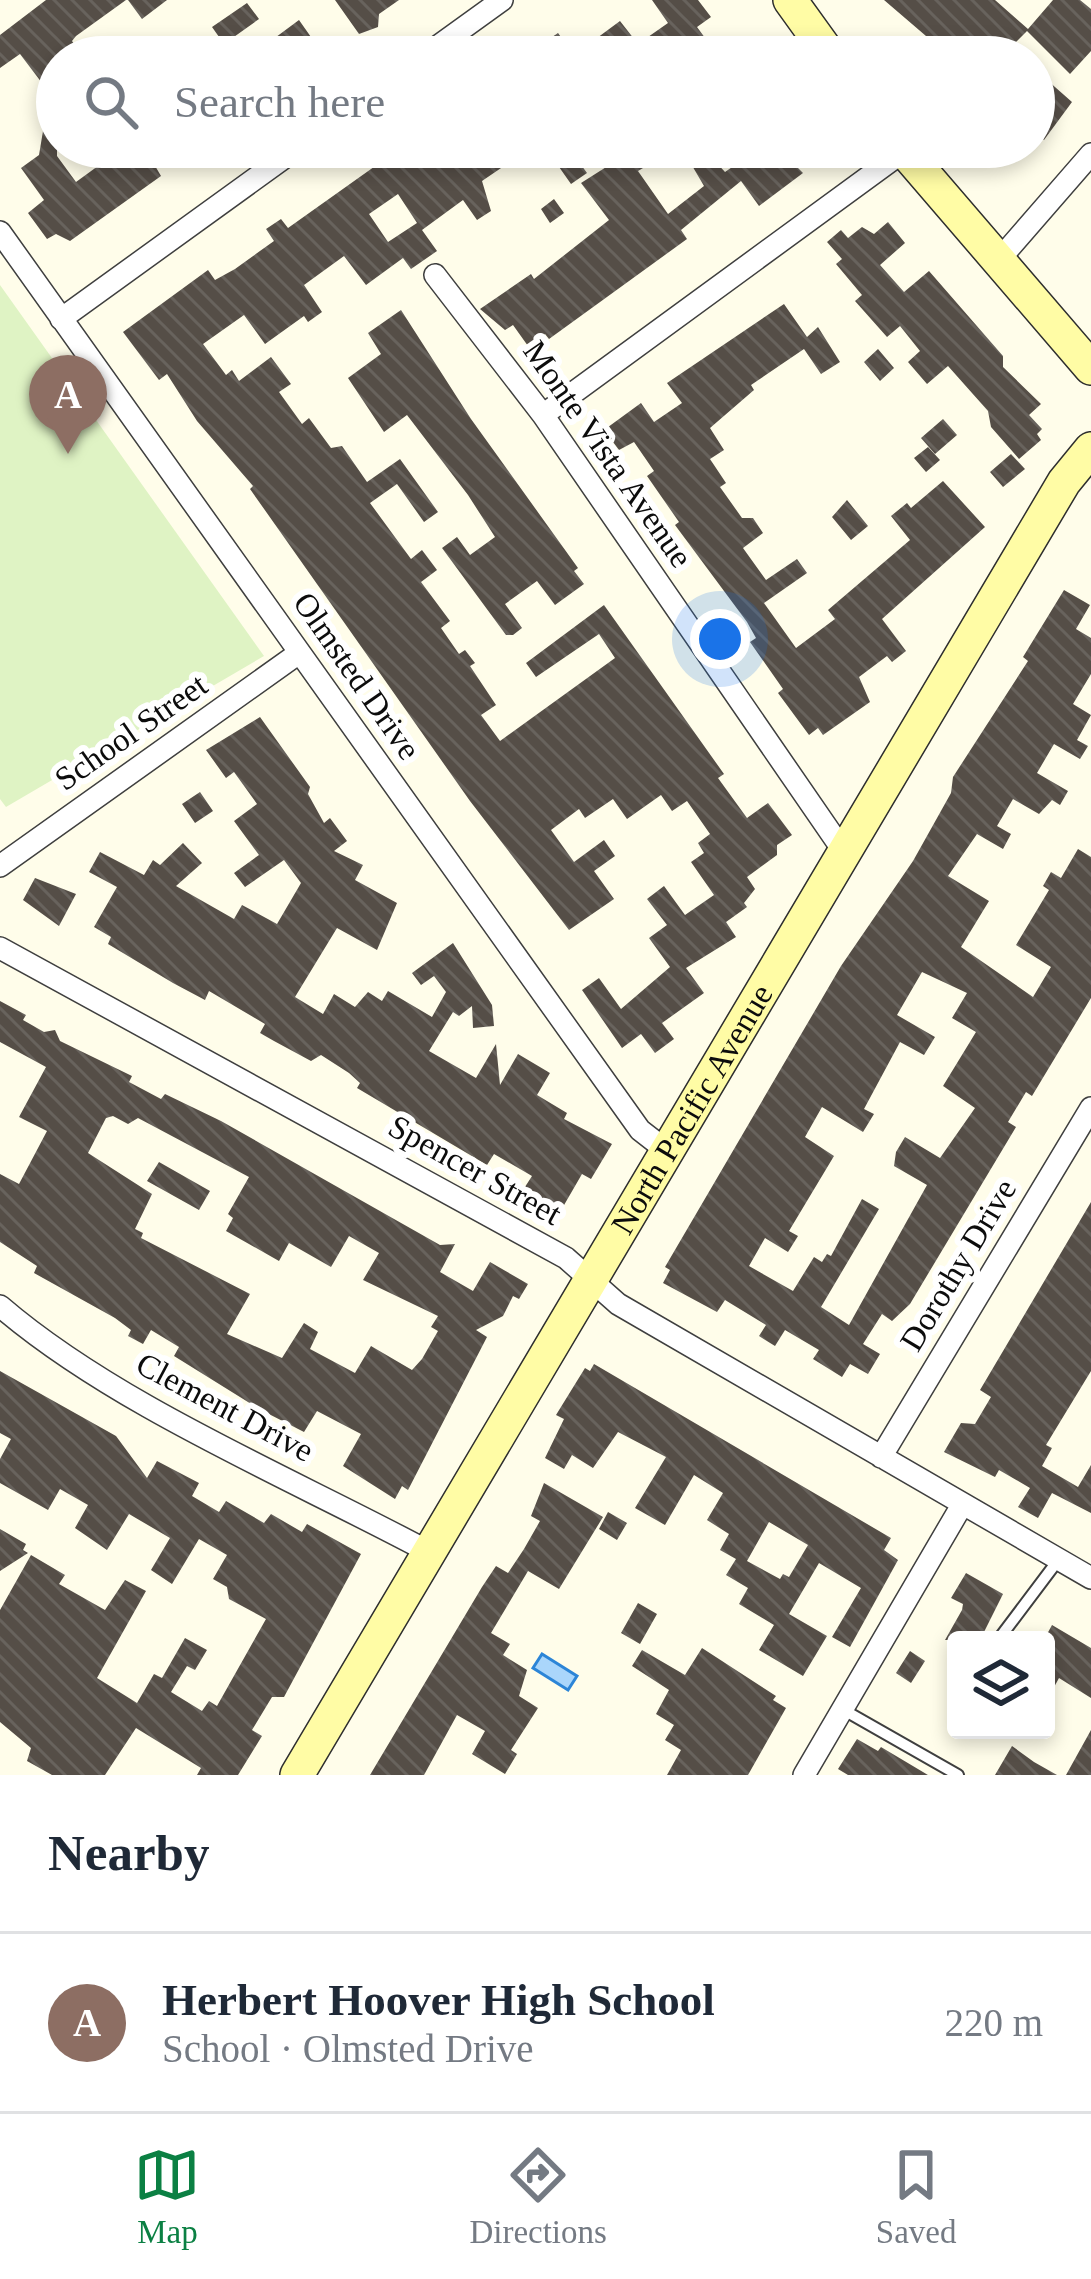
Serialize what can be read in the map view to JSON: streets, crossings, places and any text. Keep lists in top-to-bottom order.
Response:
{
  "streets": {
    "street": [
      "Monte Vista Avenue",
      "Olmsted Drive",
      "School Street",
      "North Pacific Avenue",
      "Spencer Street",
      "Dorothy Drive",
      "Clement Drive"
    ]
  },
  "crossings": [
    ["Monte Vista Avenue", "North Pacific Avenue"],
    ["Olmsted Drive", "School Street"],
    ["Olmsted Drive", "North Pacific Avenue"],
    ["North Pacific Avenue", "Spencer Street"],
    ["North Pacific Avenue", "Clement Drive"],
    ["Spencer Street", "Dorothy Drive"]
  ],
  "page": {
    "search": "Search here",
    "pins": "A",
    "heading": "Nearby",
    "list": [
      {
        "mark": "A",
        "name": "Herbert Hoover High School",
        "note": "School · Olmsted Drive",
        "value": "220 m"
      }
    ],
    "nav": ["Map", "Directions", "Saved"]
  }
}
